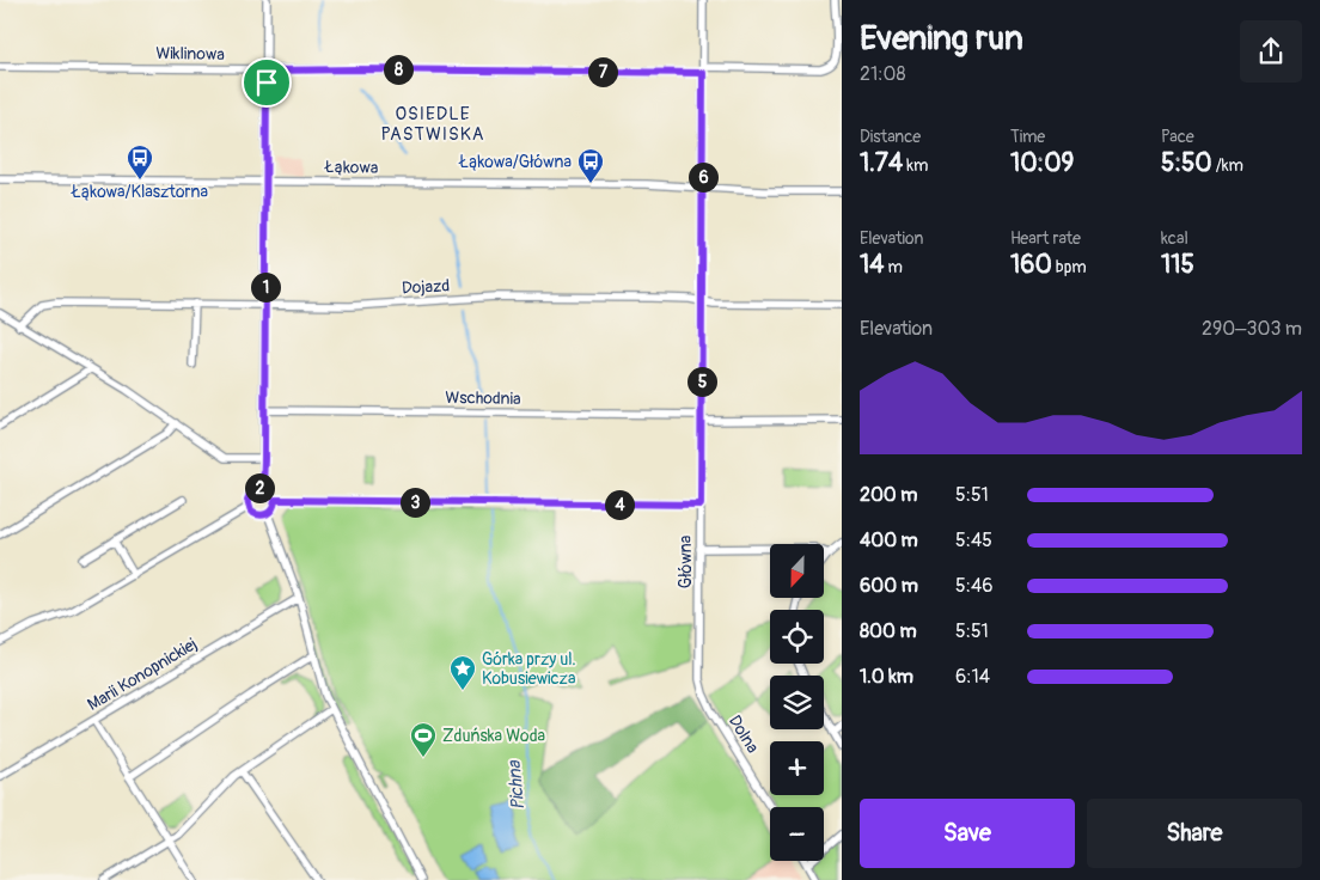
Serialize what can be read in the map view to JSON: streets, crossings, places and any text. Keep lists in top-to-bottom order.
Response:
{
  "streets": {
    "street": [
      "Wiklinowa",
      "Łąkowa",
      "Dojazd",
      "Wschodnia",
      "Główna",
      "Marii Konopnickiej",
      "Dolna"
    ]
  },
  "crossings": [
    ["Wiklinowa", "Główna"],
    ["Łąkowa", "Główna"],
    ["Dojazd", "Główna"],
    ["Wschodnia", "Główna"],
    ["Główna", "Dolna"]
  ],
  "districts": ["OSIEDLE PASTWISKA"],
  "water": ["Pichna"],
  "places": {
    "bus stop": ["Łąkowa/Klasztorna", "Łąkowa/Główna"],
    "place": ["Górka przy ul. Kobusiewicza"],
    "sports": ["Zduńska Woda"]
  },
  "north": "bottom",
  "page": {
    "heading": ["Evening run", "21:08"],
    "pins": [
      "8",
      "7",
      "6",
      "1",
      "5",
      "2",
      "3",
      "4"
    ],
    "stats": [
      ["Distance", "1.74 km"],
      ["Time", "10:09"],
      ["Pace", "5:50 /km"],
      ["Elevation", "14 m"],
      ["Heart rate", "160 bpm"],
      ["kcal", "115"]
    ],
    "chart": ["Elevation", "290–303 m"],
    "list": [
      {
        "name": "200 m",
        "note": "5:51"
      },
      {
        "name": "400 m",
        "note": "5:45"
      },
      {
        "name": "600 m",
        "note": "5:46"
      },
      {
        "name": "800 m",
        "note": "5:51"
      },
      {
        "name": "1.0 km",
        "note": "6:14"
      }
    ],
    "map_buttons": ["+", "−"],
    "buttons": ["Save", "Share"]
  }
}
